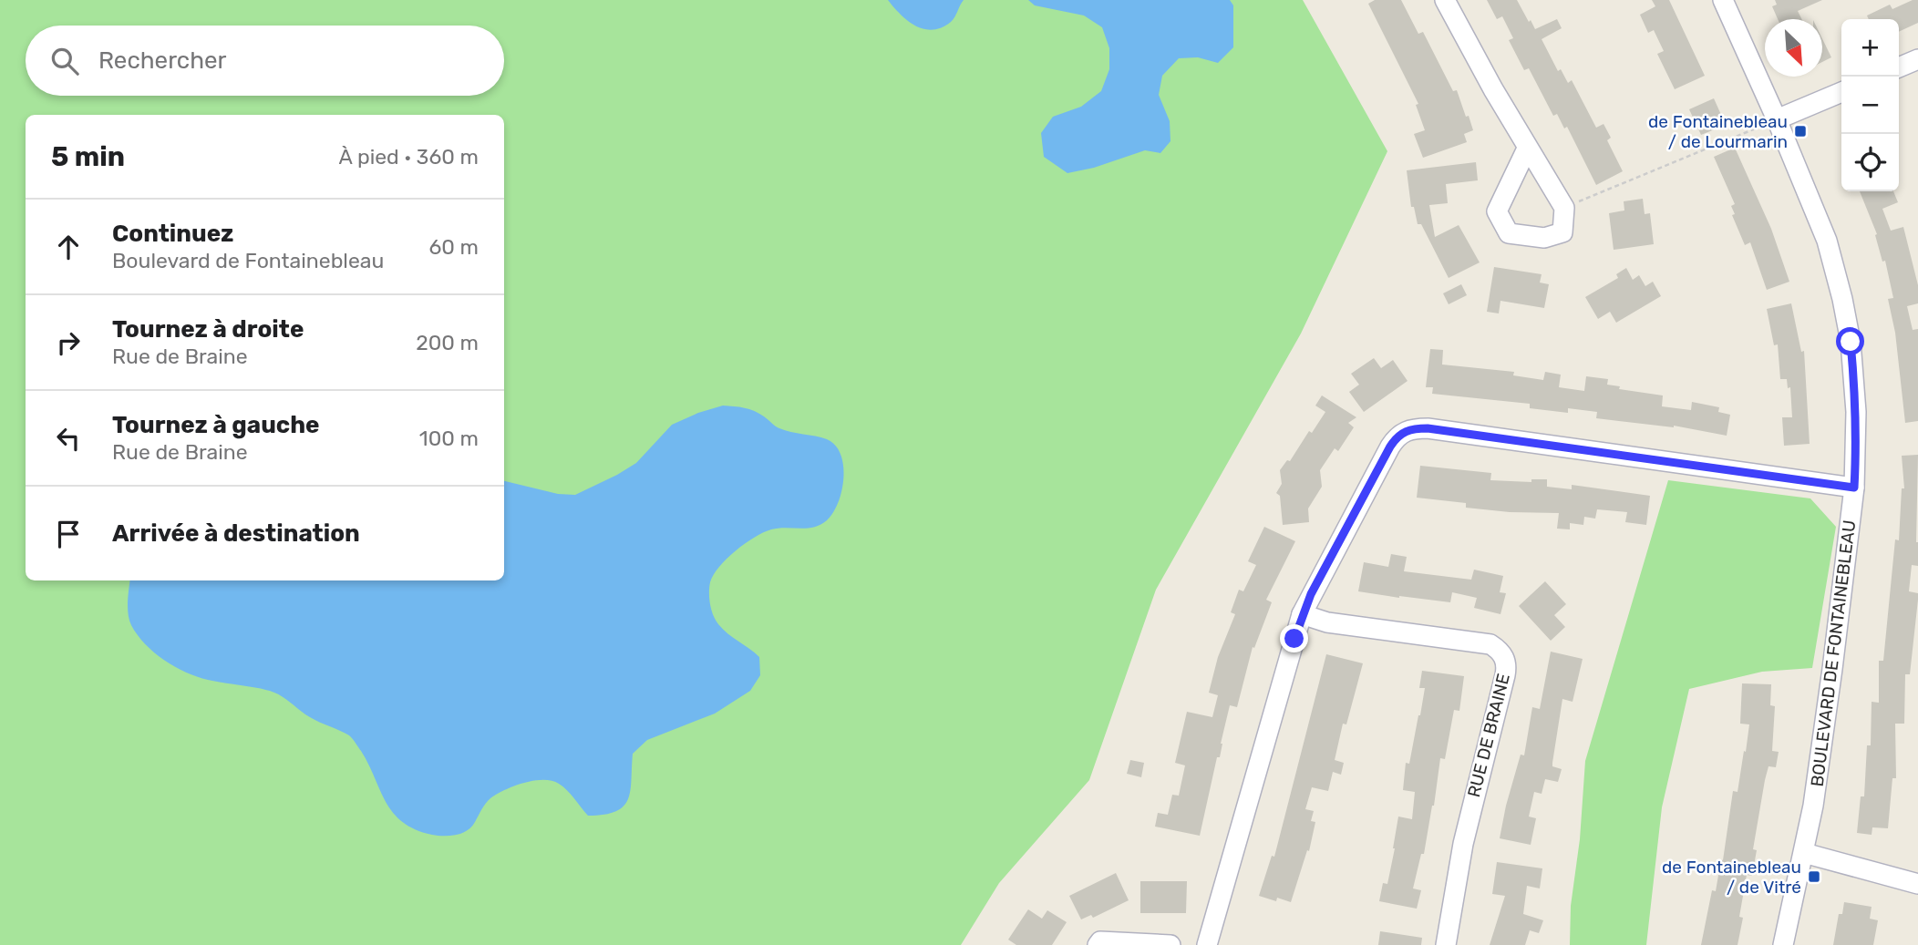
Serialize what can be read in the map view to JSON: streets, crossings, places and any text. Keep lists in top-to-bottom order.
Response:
{
  "streets": {
    "street": ["BOULEVARD DE FONTAINEBLEAU", "RUE DE BRAINE"]
  },
  "places": {
    "transit": ["de Fontainebleau / de Lourmarin", "de Fontainebleau / de Vitré"]
  },
  "north": "bottom right",
  "page": {
    "map_buttons": ["+", "−"],
    "search": "Rechercher",
    "heading": ["5 min", "À pied · 360 m"],
    "list": [
      ["Continuez", "Boulevard de Fontainebleau", "60 m"],
      ["Tournez à droite", "Rue de Braine", "200 m"],
      ["Tournez à gauche", "Rue de Braine", "100 m"],
      "Arrivée à destination"
    ]
  }
}
